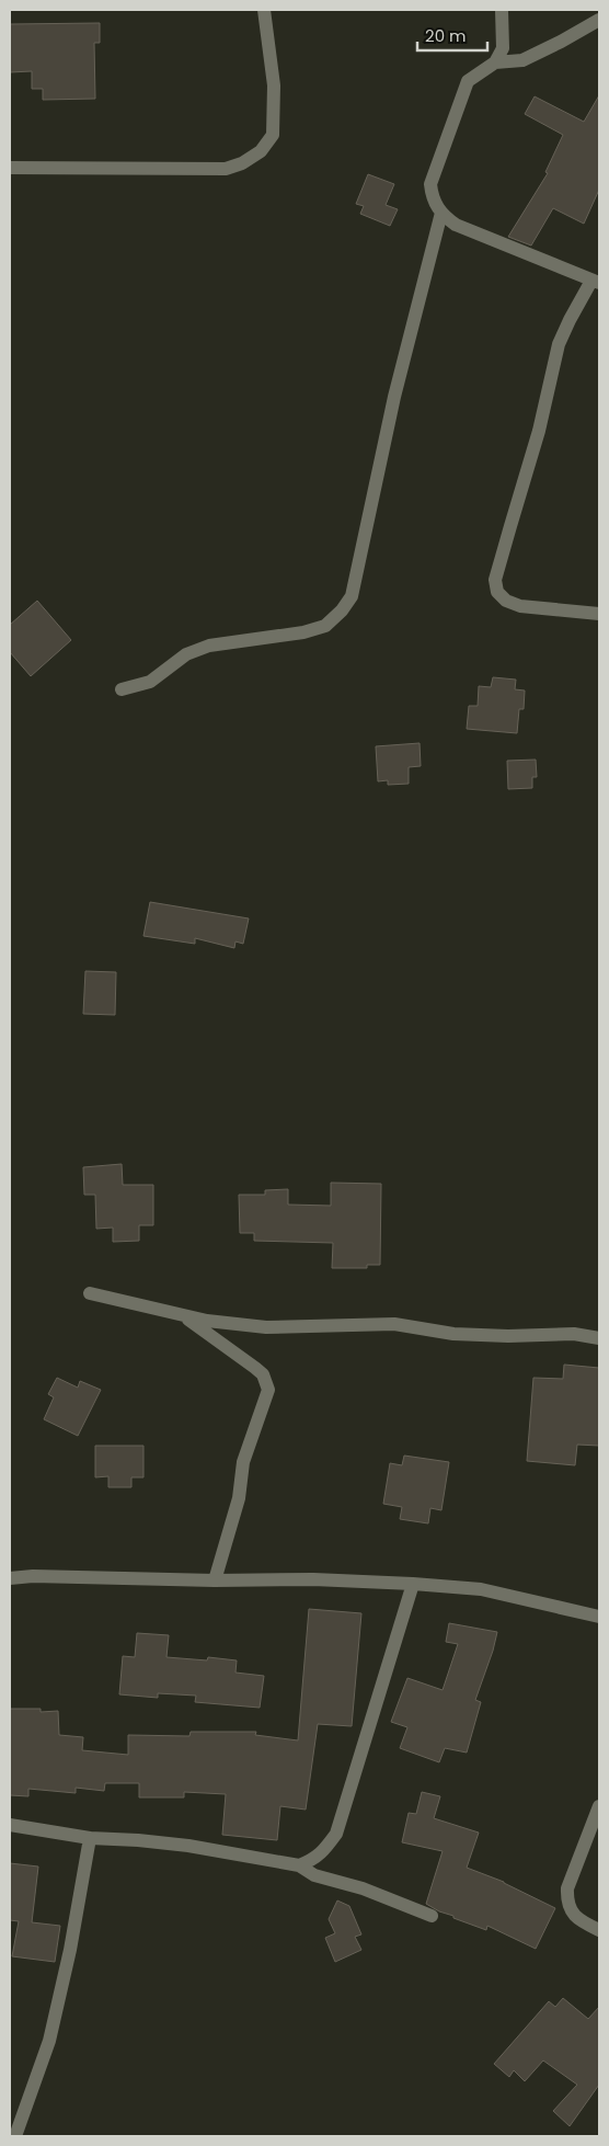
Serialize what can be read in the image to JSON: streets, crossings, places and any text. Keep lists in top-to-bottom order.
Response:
{
  "scale_bar": "20 m"
}
